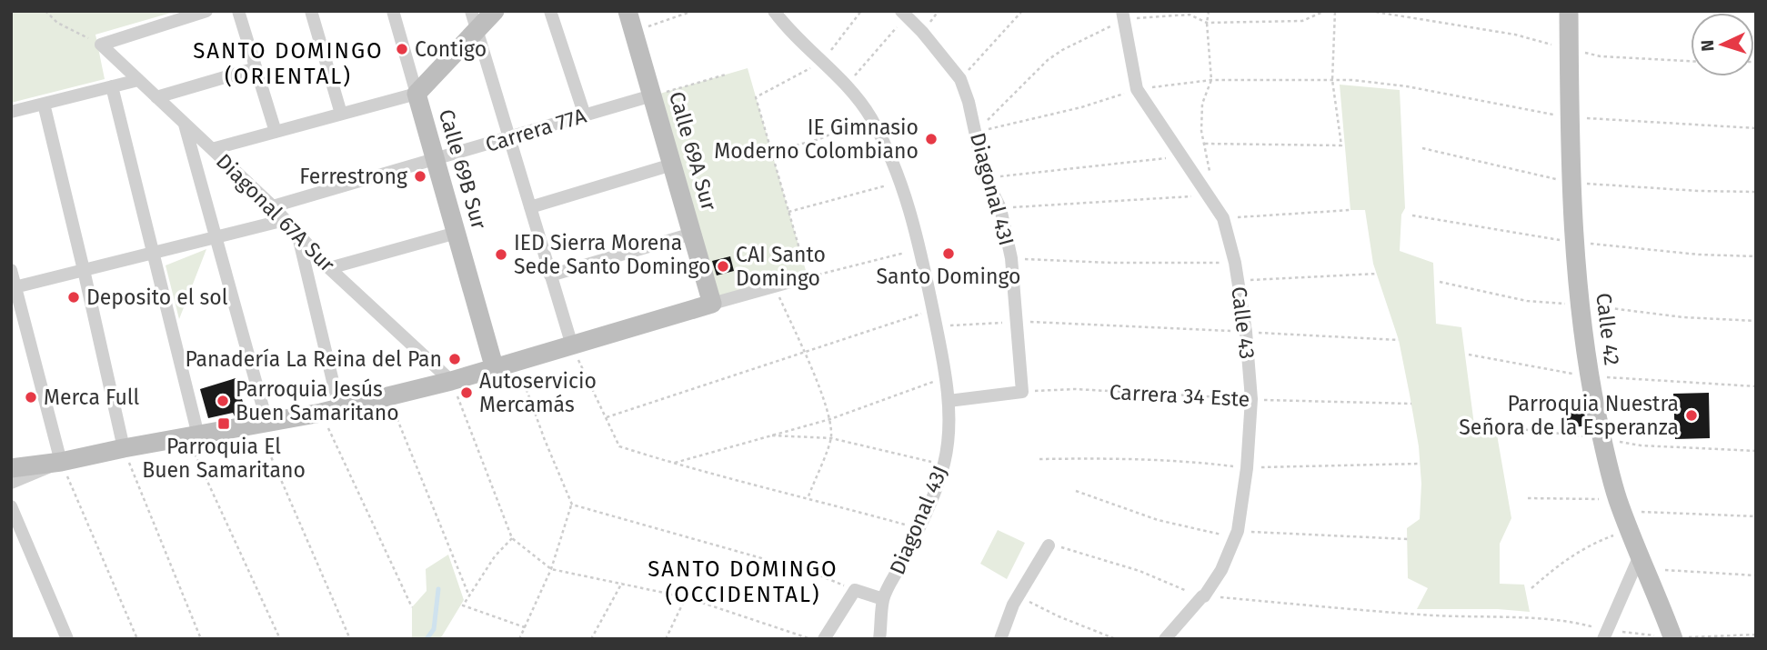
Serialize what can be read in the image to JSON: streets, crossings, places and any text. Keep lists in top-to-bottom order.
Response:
{
  "streets": {
    "street": [
      "Carrera 77A",
      "Calle 69A Sur",
      "Calle 69B Sur",
      "Diagonal 43I",
      "Diagonal 67A Sur",
      "Calle 43",
      "Calle 42",
      "Diagonal 43J"
    ],
    "path": ["Carrera 34 Este"]
  },
  "crossings": [
    ["Carrera 77A", "Calle 69A Sur"],
    ["Carrera 77A", "Calle 69B Sur"],
    ["Carrera 77A", "Diagonal 67A Sur"],
    ["Diagonal 43I", "Carrera 34 Este"],
    ["Calle 43", "Carrera 34 Este"]
  ],
  "districts": ["SANTO DOMINGO (ORIENTAL)", "SANTO DOMINGO (OCCIDENTAL)"],
  "places": {
    "other": [
      "Contigo",
      "IE Gimnasio Moderno Colombiano",
      "Ferrestrong",
      "Santo Domingo",
      "IED Sierra Morena Sede Santo Domingo",
      "CAI Santo Domingo",
      "Deposito el sol",
      "Panadería La Reina del Pan",
      "Autoservicio Mercamás",
      "Merca Full",
      "Parroquia Jesús Buen Samaritano",
      "Parroquia Nuestra Señora de la Esperanza"
    ],
    "transit": ["Parroquia El Buen Samaritano"]
  },
  "north": "left"
}
